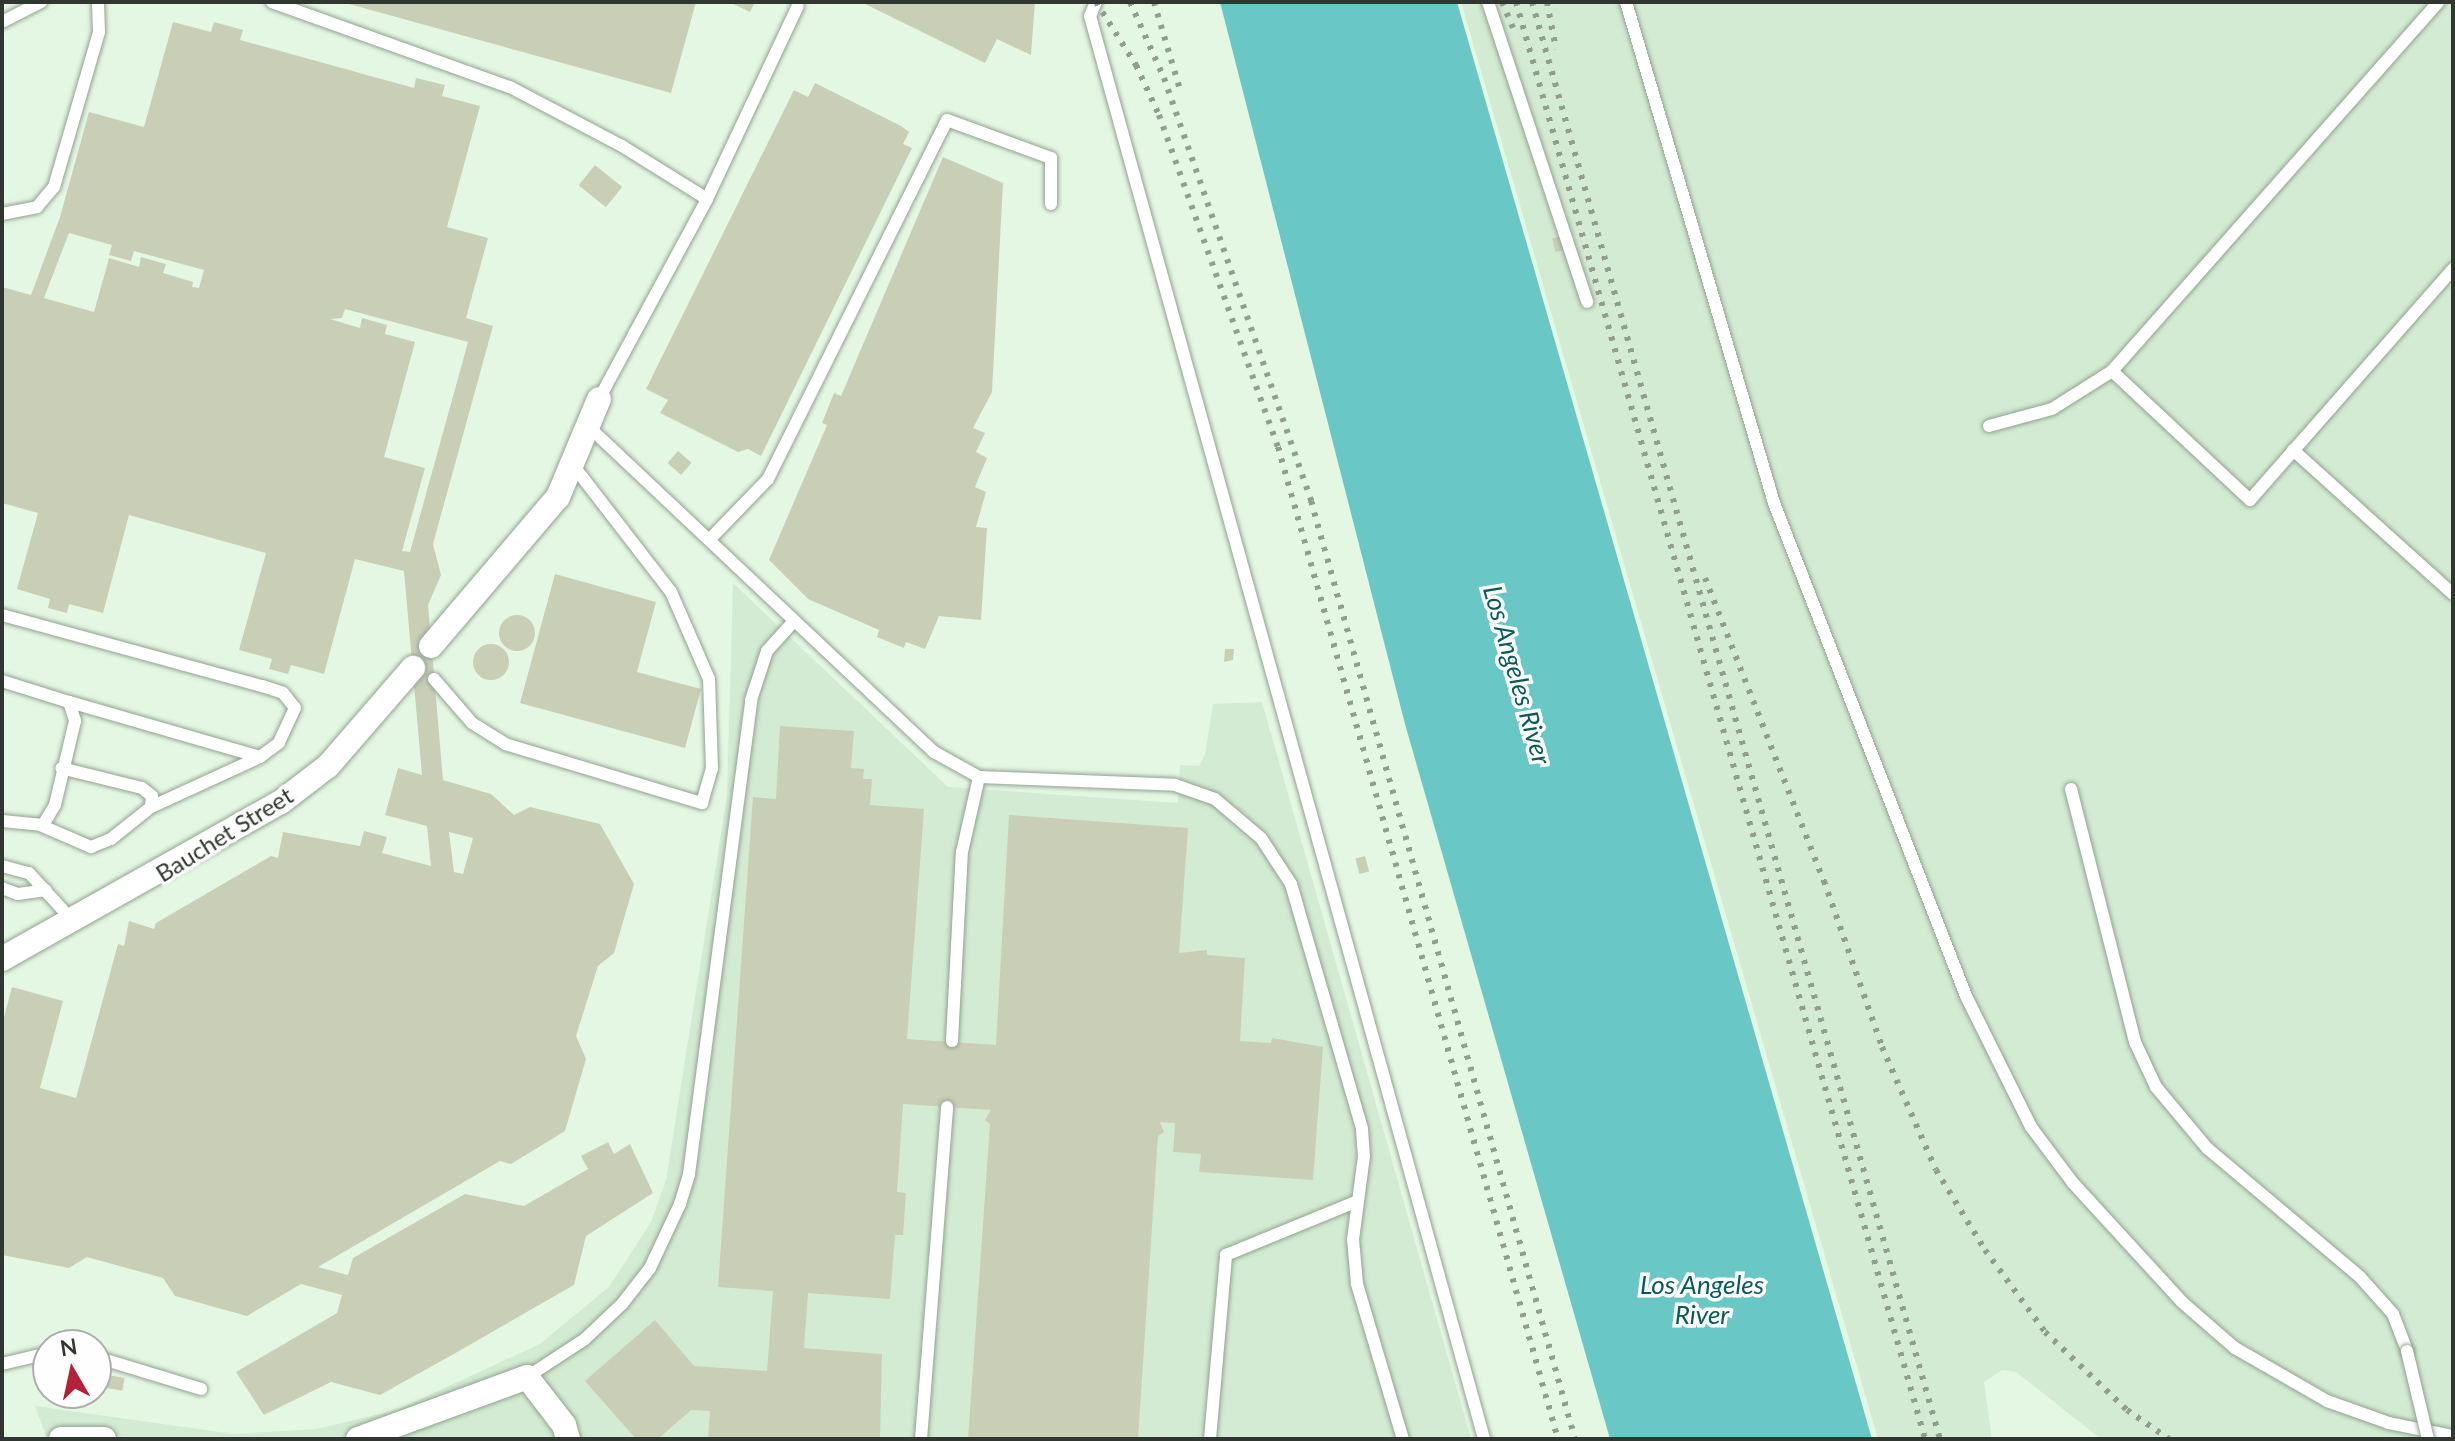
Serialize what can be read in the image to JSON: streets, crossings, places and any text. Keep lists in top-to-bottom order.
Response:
{
  "streets": {
    "street": ["Bauchet Street"]
  },
  "water": ["Los Angeles River"],
  "north": "top"
}
